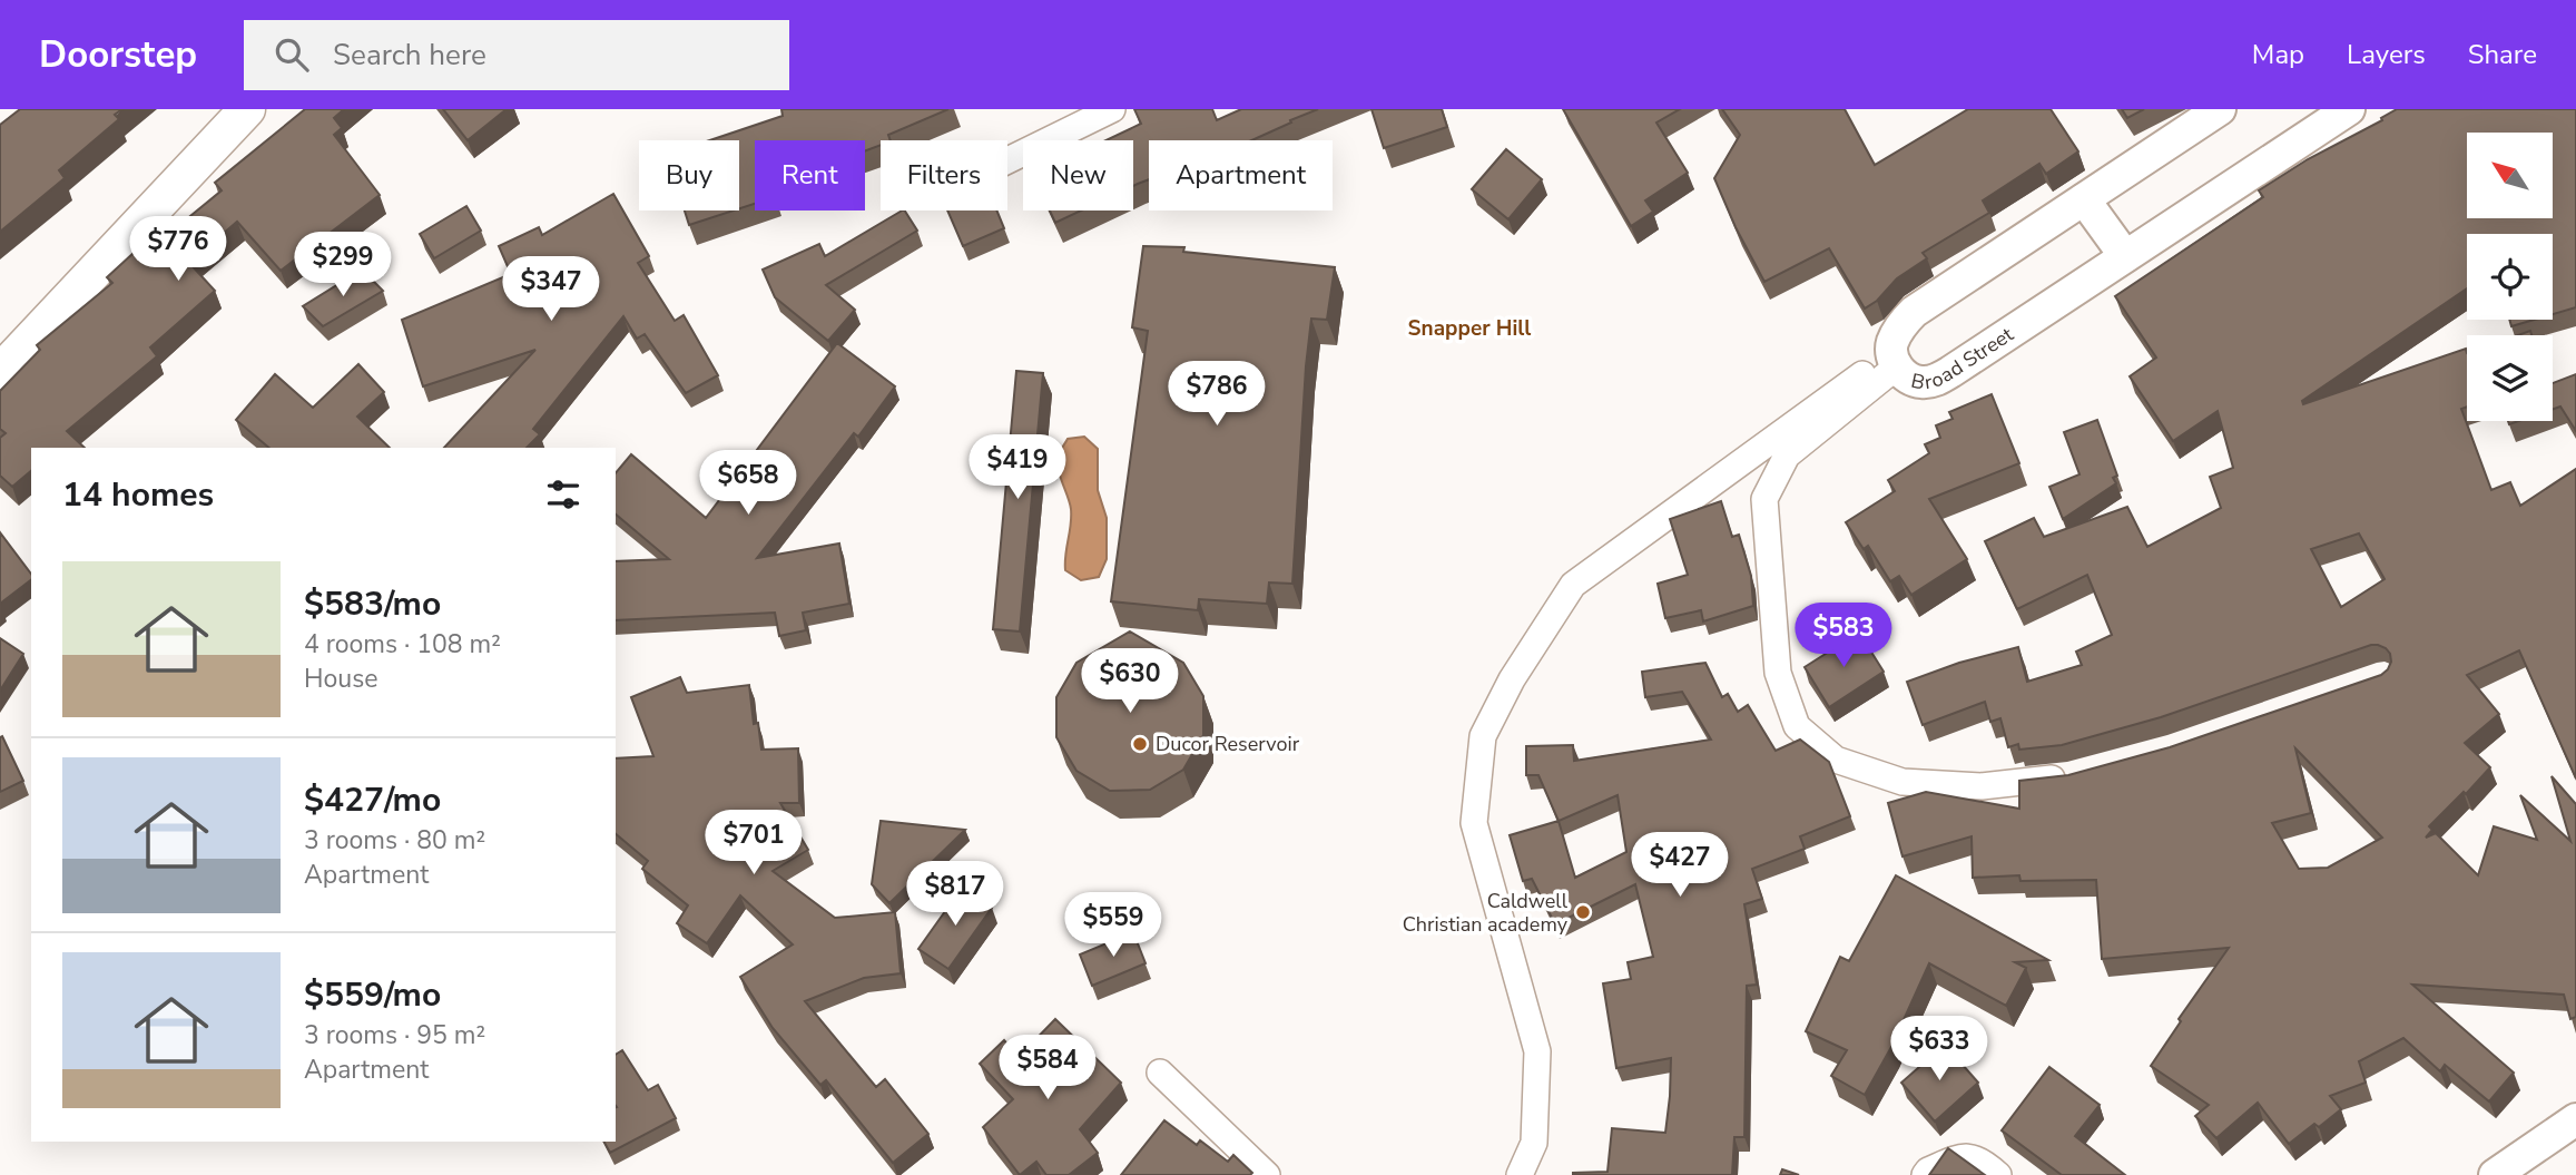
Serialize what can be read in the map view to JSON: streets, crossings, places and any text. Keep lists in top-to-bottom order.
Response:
{
  "streets": {
    "street": ["Broad Street"]
  },
  "districts": ["Snapper Hill"],
  "places": ["Ducor Reservoir", "Caldwell Christian academy"],
  "north": "top left",
  "page": {
    "header": "Doorstep",
    "search": "Search here",
    "nav": ["Map", "Layers", "Share"],
    "chip": [
      "Buy",
      "Rent",
      "Filters",
      "New",
      "Apartment"
    ],
    "price": [
      "$776",
      "$299",
      "$347",
      "$786",
      "$419",
      "$658",
      "$583",
      "$630",
      "$701",
      "$427",
      "$817",
      "$559",
      "$633",
      "$584"
    ],
    "heading": "14 homes",
    "list": [
      {
        "name": "$583/mo",
        "note": "4 rooms · 108 m² · House"
      },
      {
        "name": "$427/mo",
        "note": "3 rooms · 80 m² · Apartment"
      },
      {
        "name": "$559/mo",
        "note": "3 rooms · 95 m² · Apartment"
      }
    ]
  }
}
